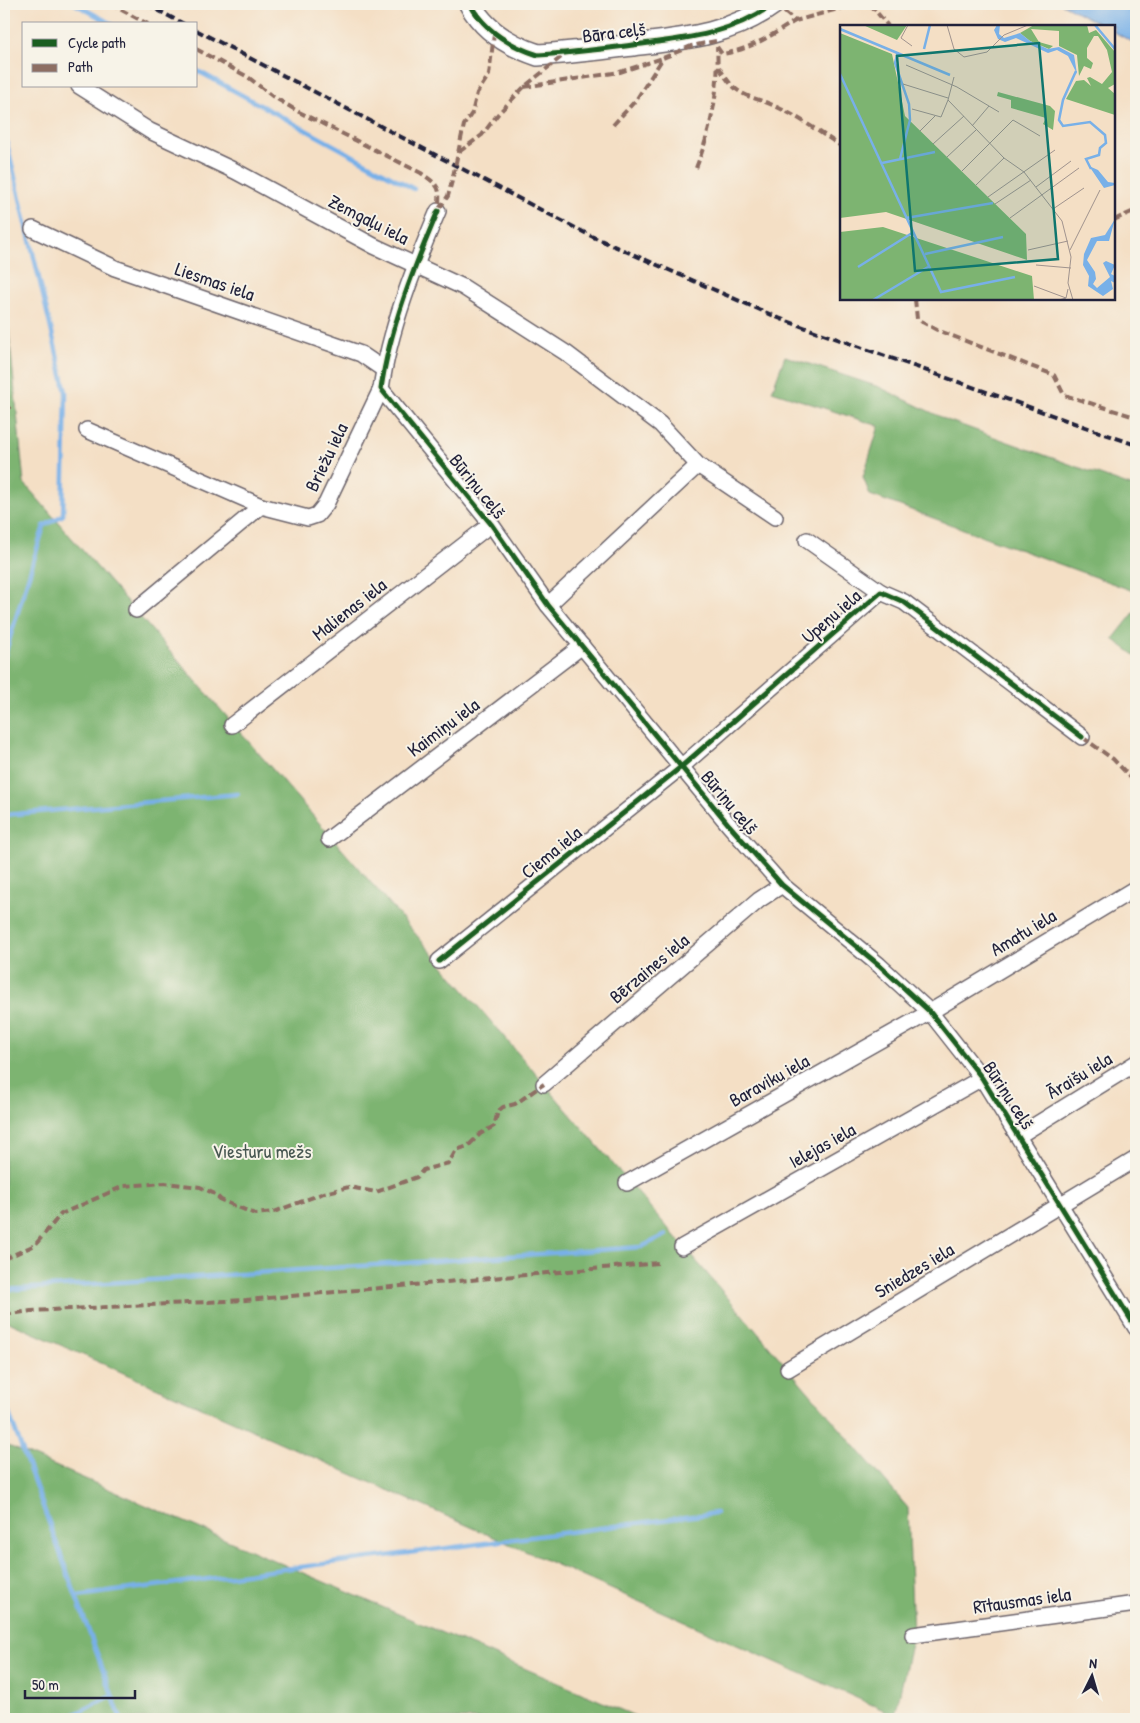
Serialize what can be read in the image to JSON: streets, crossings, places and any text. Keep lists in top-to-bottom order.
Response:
{
  "streets": {
    "street": [
      "Bāra ceļš",
      "Zemgaļu iela",
      "Liesmas iela",
      "Briežu iela",
      "Būriņu ceļš",
      "Malienas iela",
      "Upeņu iela",
      "Kaimiņu iela",
      "Ciema iela",
      "Amatu iela",
      "Bērzaines iela",
      "Āraišu iela",
      "Baraviku iela",
      "Ielejas iela",
      "Sniedzes iela",
      "Rītausmas iela"
    ]
  },
  "crossings": [
    ["Briežu iela", "Būriņu ceļš"],
    ["Būriņu ceļš", "Malienas iela"],
    ["Būriņu ceļš", "Upeņu iela"],
    ["Būriņu ceļš", "Kaimiņu iela"],
    ["Būriņu ceļš", "Ciema iela"],
    ["Būriņu ceļš", "Amatu iela"],
    ["Būriņu ceļš", "Bērzaines iela"],
    ["Būriņu ceļš", "Āraišu iela"],
    ["Būriņu ceļš", "Baraviku iela"],
    ["Būriņu ceļš", "Ielejas iela"],
    ["Būriņu ceļš", "Sniedzes iela"],
    ["Upeņu iela", "Ciema iela"],
    ["Amatu iela", "Baraviku iela"]
  ],
  "parks": ["Viesturu mežs"],
  "legend": ["Cycle path", "Path"],
  "scale_bar": "50 m",
  "north": "top"
}
